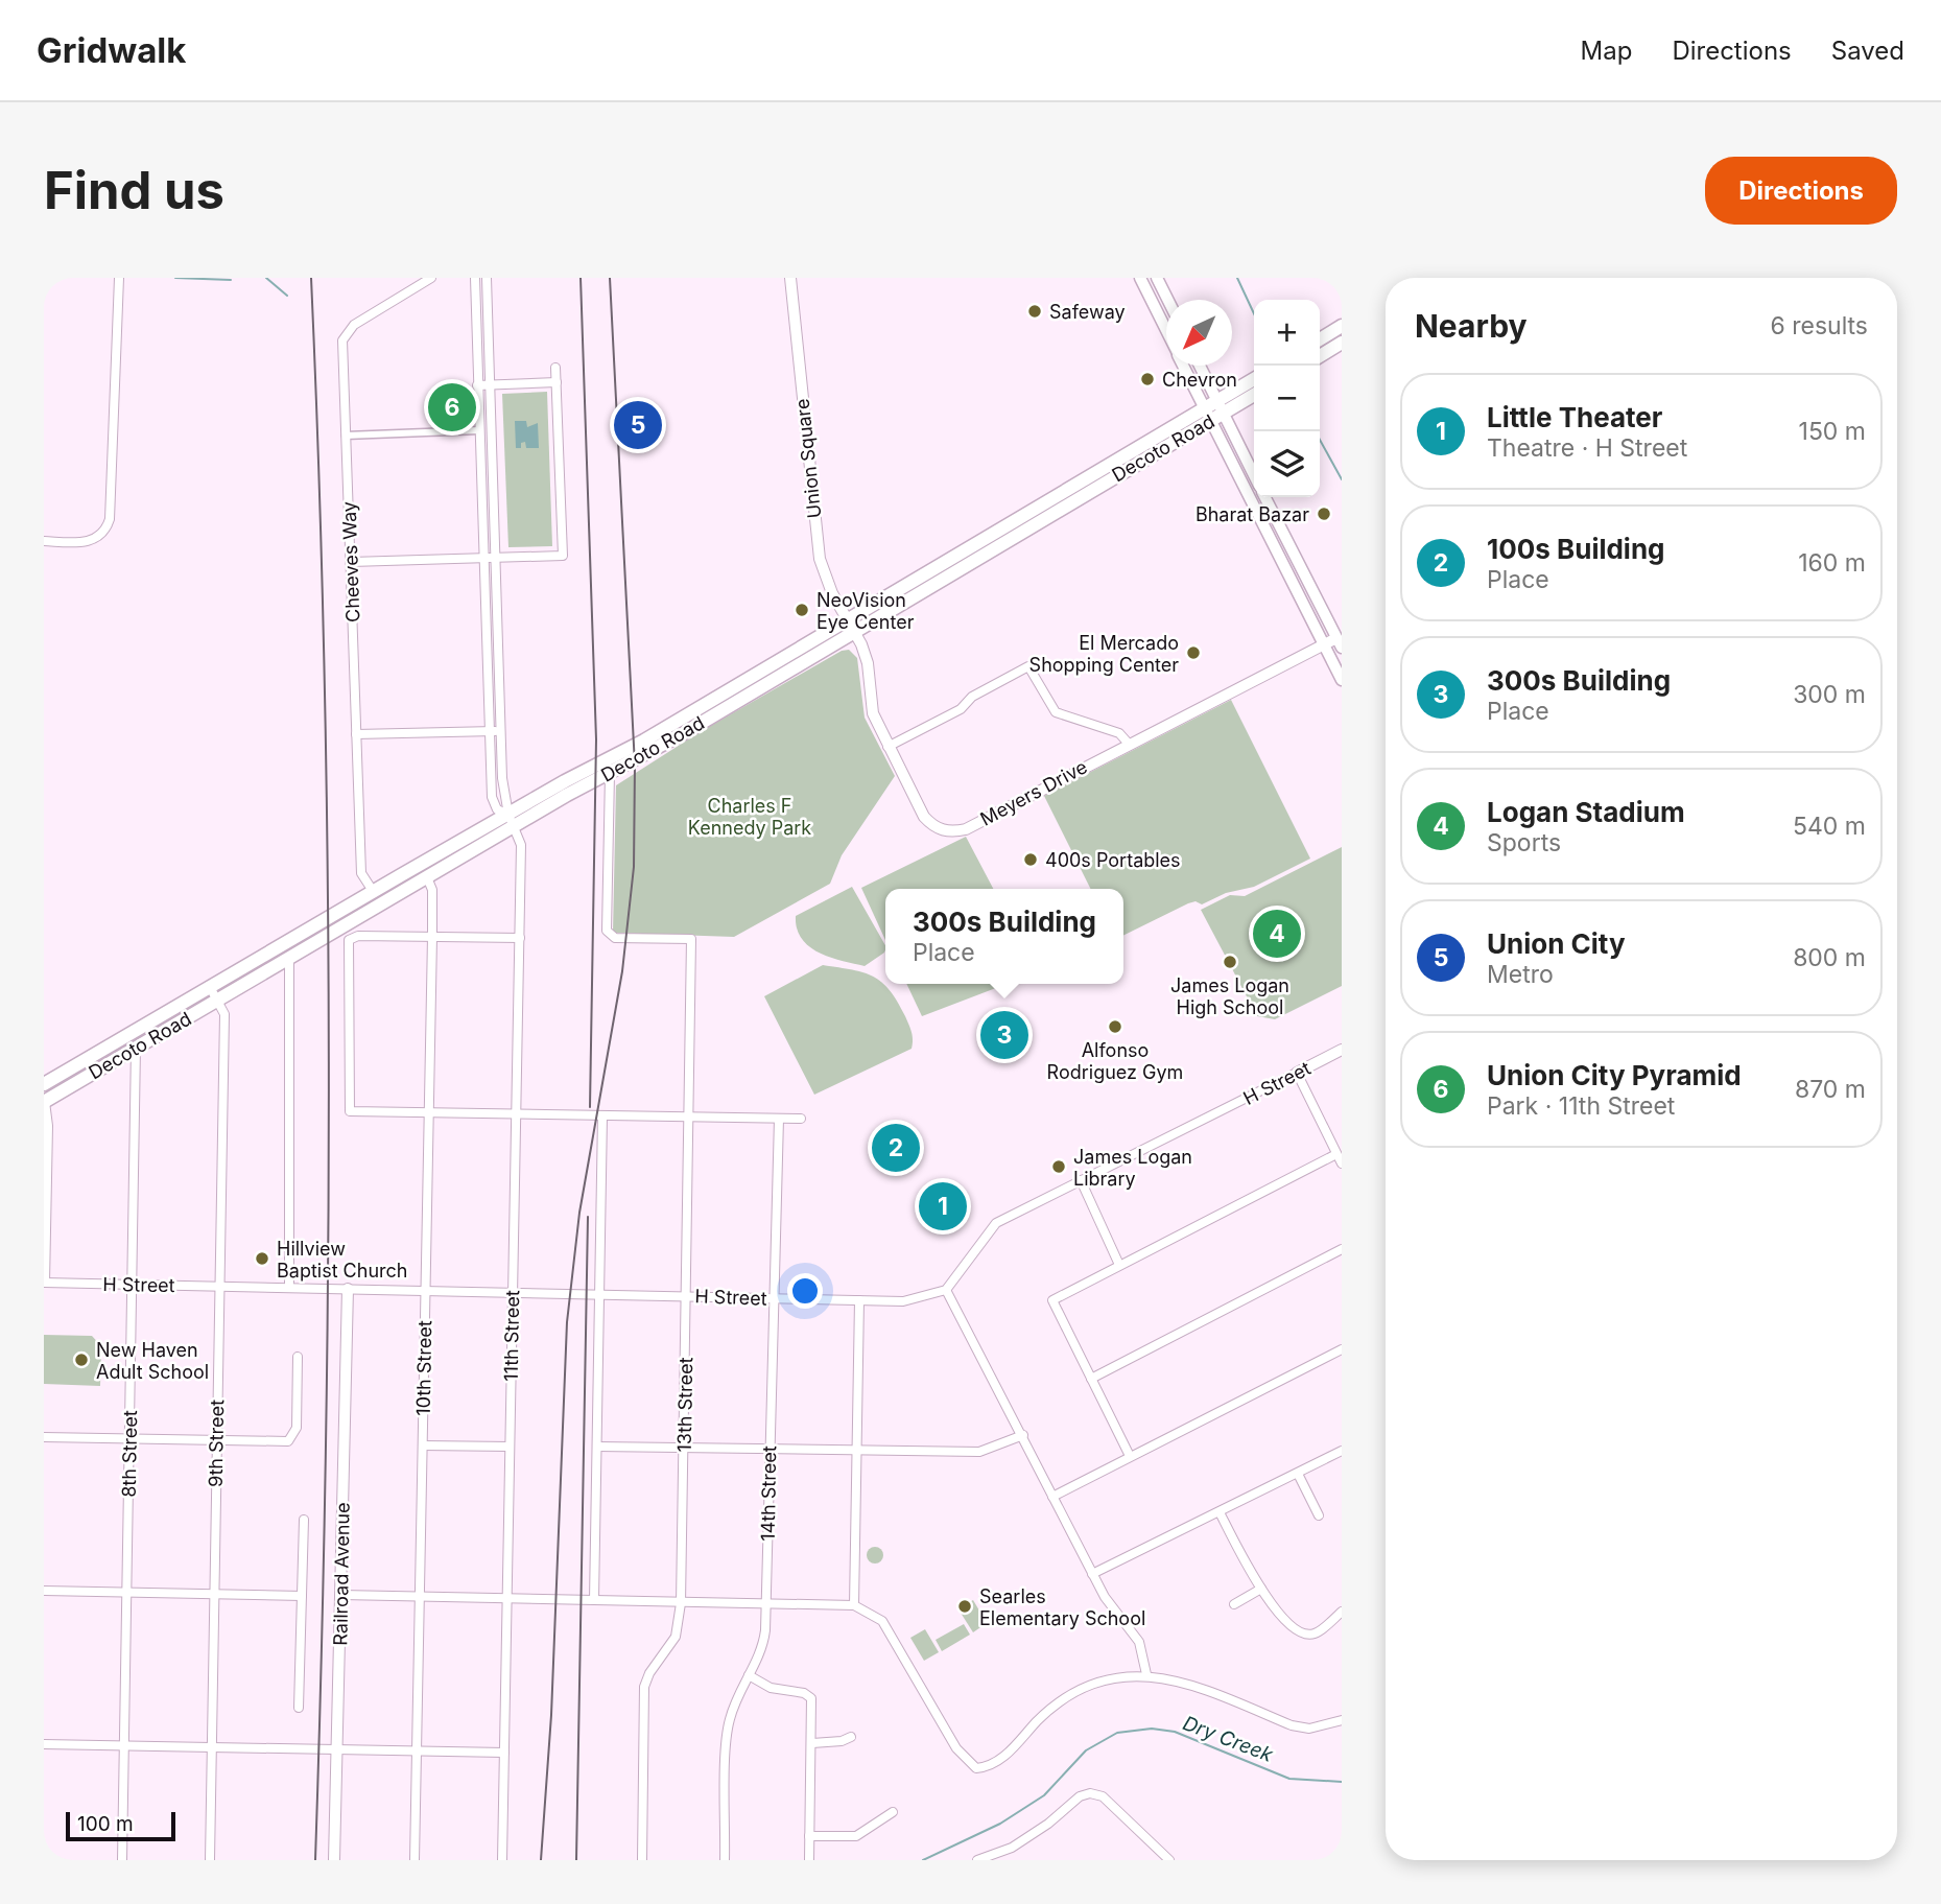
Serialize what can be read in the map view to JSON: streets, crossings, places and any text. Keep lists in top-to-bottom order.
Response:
{
  "streets": {
    "main road": ["Decoto Road"],
    "street": [
      "Union Square",
      "Cheeves Way",
      "Meyers Drive",
      "H Street",
      "11th Street",
      "10th Street",
      "13th Street",
      "9th Street",
      "8th Street",
      "14th Street",
      "Railroad Avenue"
    ]
  },
  "crossings": [
    ["Decoto Road", "Union Square"],
    ["Decoto Road", "Cheeves Way"],
    ["Decoto Road", "Meyers Drive"],
    ["Decoto Road", "11th Street"],
    ["Decoto Road", "10th Street"],
    ["Decoto Road", "13th Street"],
    ["Decoto Road", "9th Street"],
    ["Decoto Road", "8th Street"],
    ["Union Square", "Meyers Drive"],
    ["H Street", "11th Street"],
    ["H Street", "10th Street"],
    ["H Street", "13th Street"],
    ["H Street", "9th Street"],
    ["H Street", "8th Street"],
    ["H Street", "14th Street"],
    ["H Street", "Railroad Avenue"]
  ],
  "water": ["Dry Creek"],
  "parks": ["Charles F Kennedy Park"],
  "places": [
    "Safeway",
    "Chevron",
    "Bharat Bazar",
    "NeoVision Eye Center",
    "El Mercado Shopping Center",
    "400s Portables",
    "James Logan High School",
    "Alfonso Rodriguez Gym",
    "James Logan Library",
    "Hillview Baptist Church",
    "New Haven Adult School",
    "Searles Elementary School"
  ],
  "scale_bar": "100 m",
  "north": "bottom left",
  "page": {
    "header": "Gridwalk",
    "nav": ["Map", "Directions", "Saved"],
    "buttons": "Directions",
    "title": "Find us",
    "heading": ["Nearby", "6 results"],
    "map_buttons": ["+", "−"],
    "list": [
      {
        "mark": "1",
        "name": "Little Theater",
        "note": "Theatre · H Street",
        "value": "150 m"
      },
      {
        "mark": "2",
        "name": "100s Building",
        "note": "Place",
        "value": "160 m"
      },
      {
        "mark": "3",
        "name": "300s Building",
        "note": "Place",
        "value": "300 m"
      },
      {
        "mark": "4",
        "name": "Logan Stadium",
        "note": "Sports",
        "value": "540 m"
      },
      {
        "mark": "5",
        "name": "Union City",
        "note": "Metro",
        "value": "800 m"
      },
      {
        "mark": "6",
        "name": "Union City Pyramid",
        "note": "Park · 11th Street",
        "value": "870 m"
      }
    ],
    "pins": [
      "6",
      "5",
      "4",
      "3",
      "2",
      "1"
    ],
    "popup": ["300s Building", "Place"],
    "scale": "100 m"
  }
}
